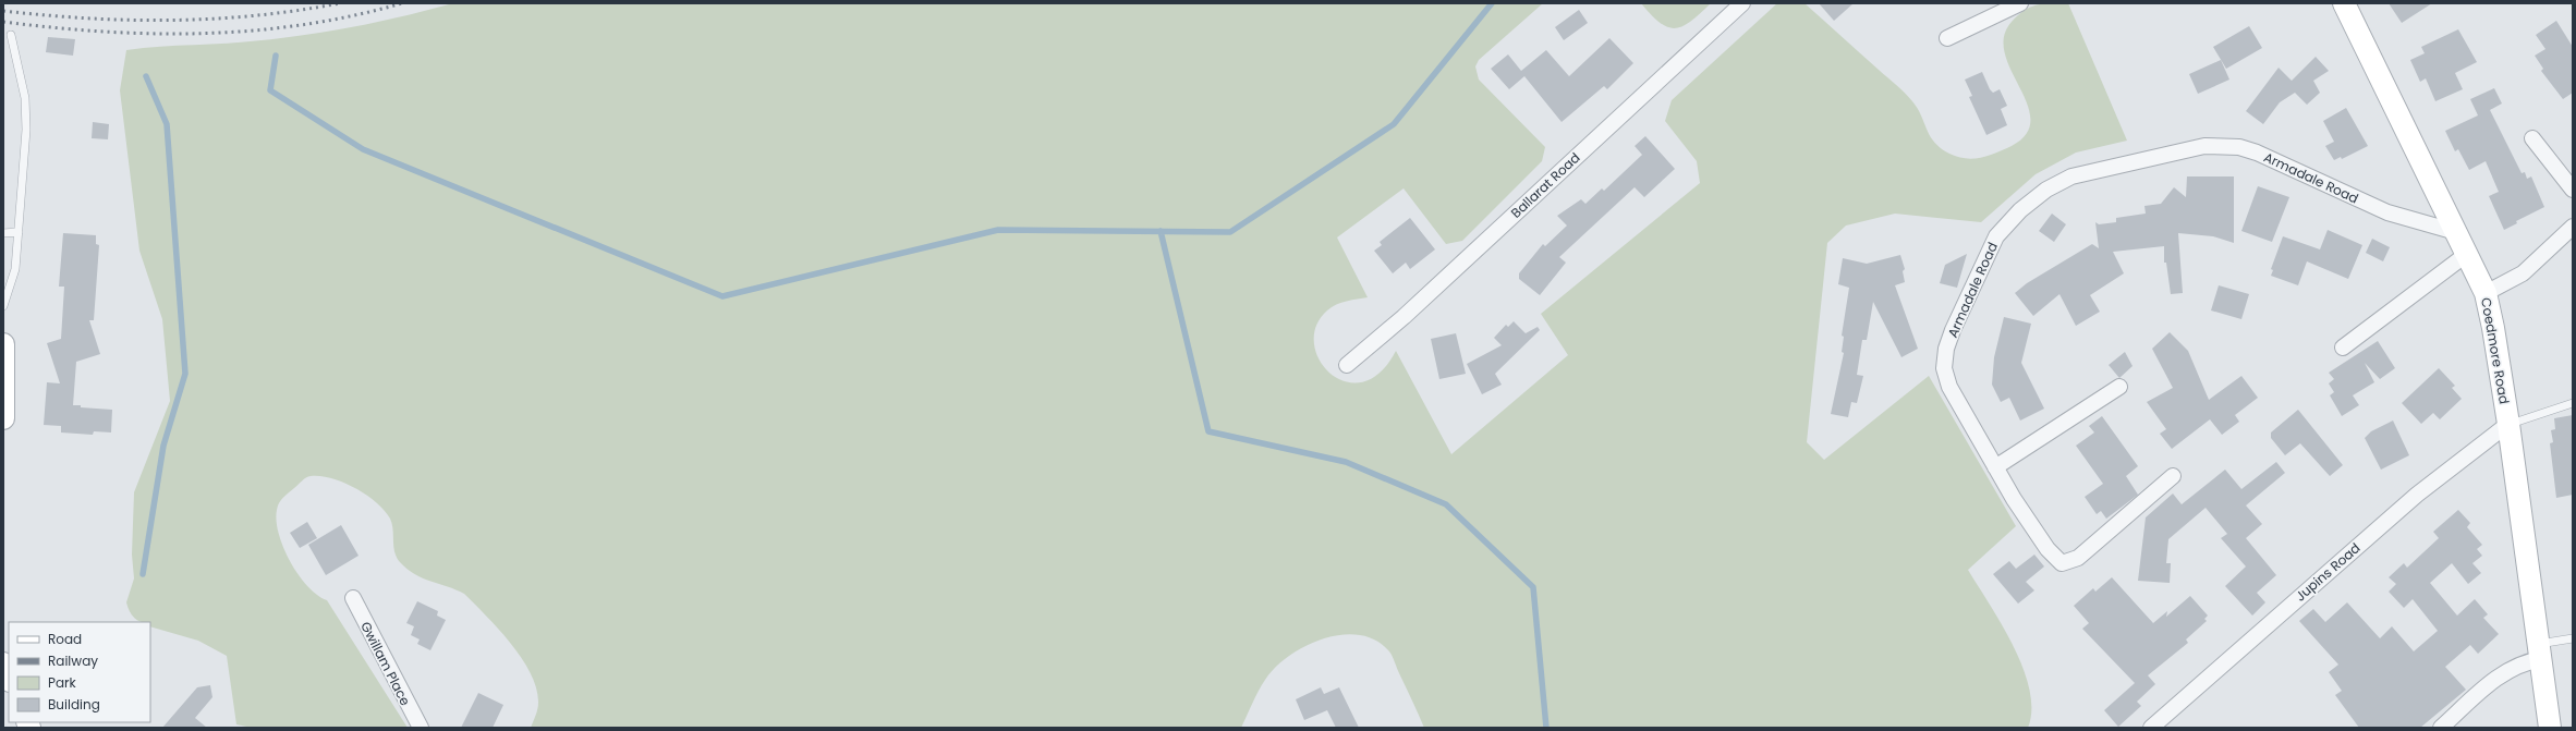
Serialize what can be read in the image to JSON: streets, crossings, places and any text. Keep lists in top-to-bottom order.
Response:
{
  "streets": {
    "street": [
      "Armadale Road",
      "Ballarat Road",
      "Coedmore Road",
      "Jupins Road",
      "Gwillam Place"
    ]
  },
  "crossings": [
    ["Armadale Road", "Coedmore Road"],
    ["Coedmore Road", "Jupins Road"]
  ],
  "legend": [
    "Road",
    "Railway",
    "Park",
    "Building"
  ]
}
